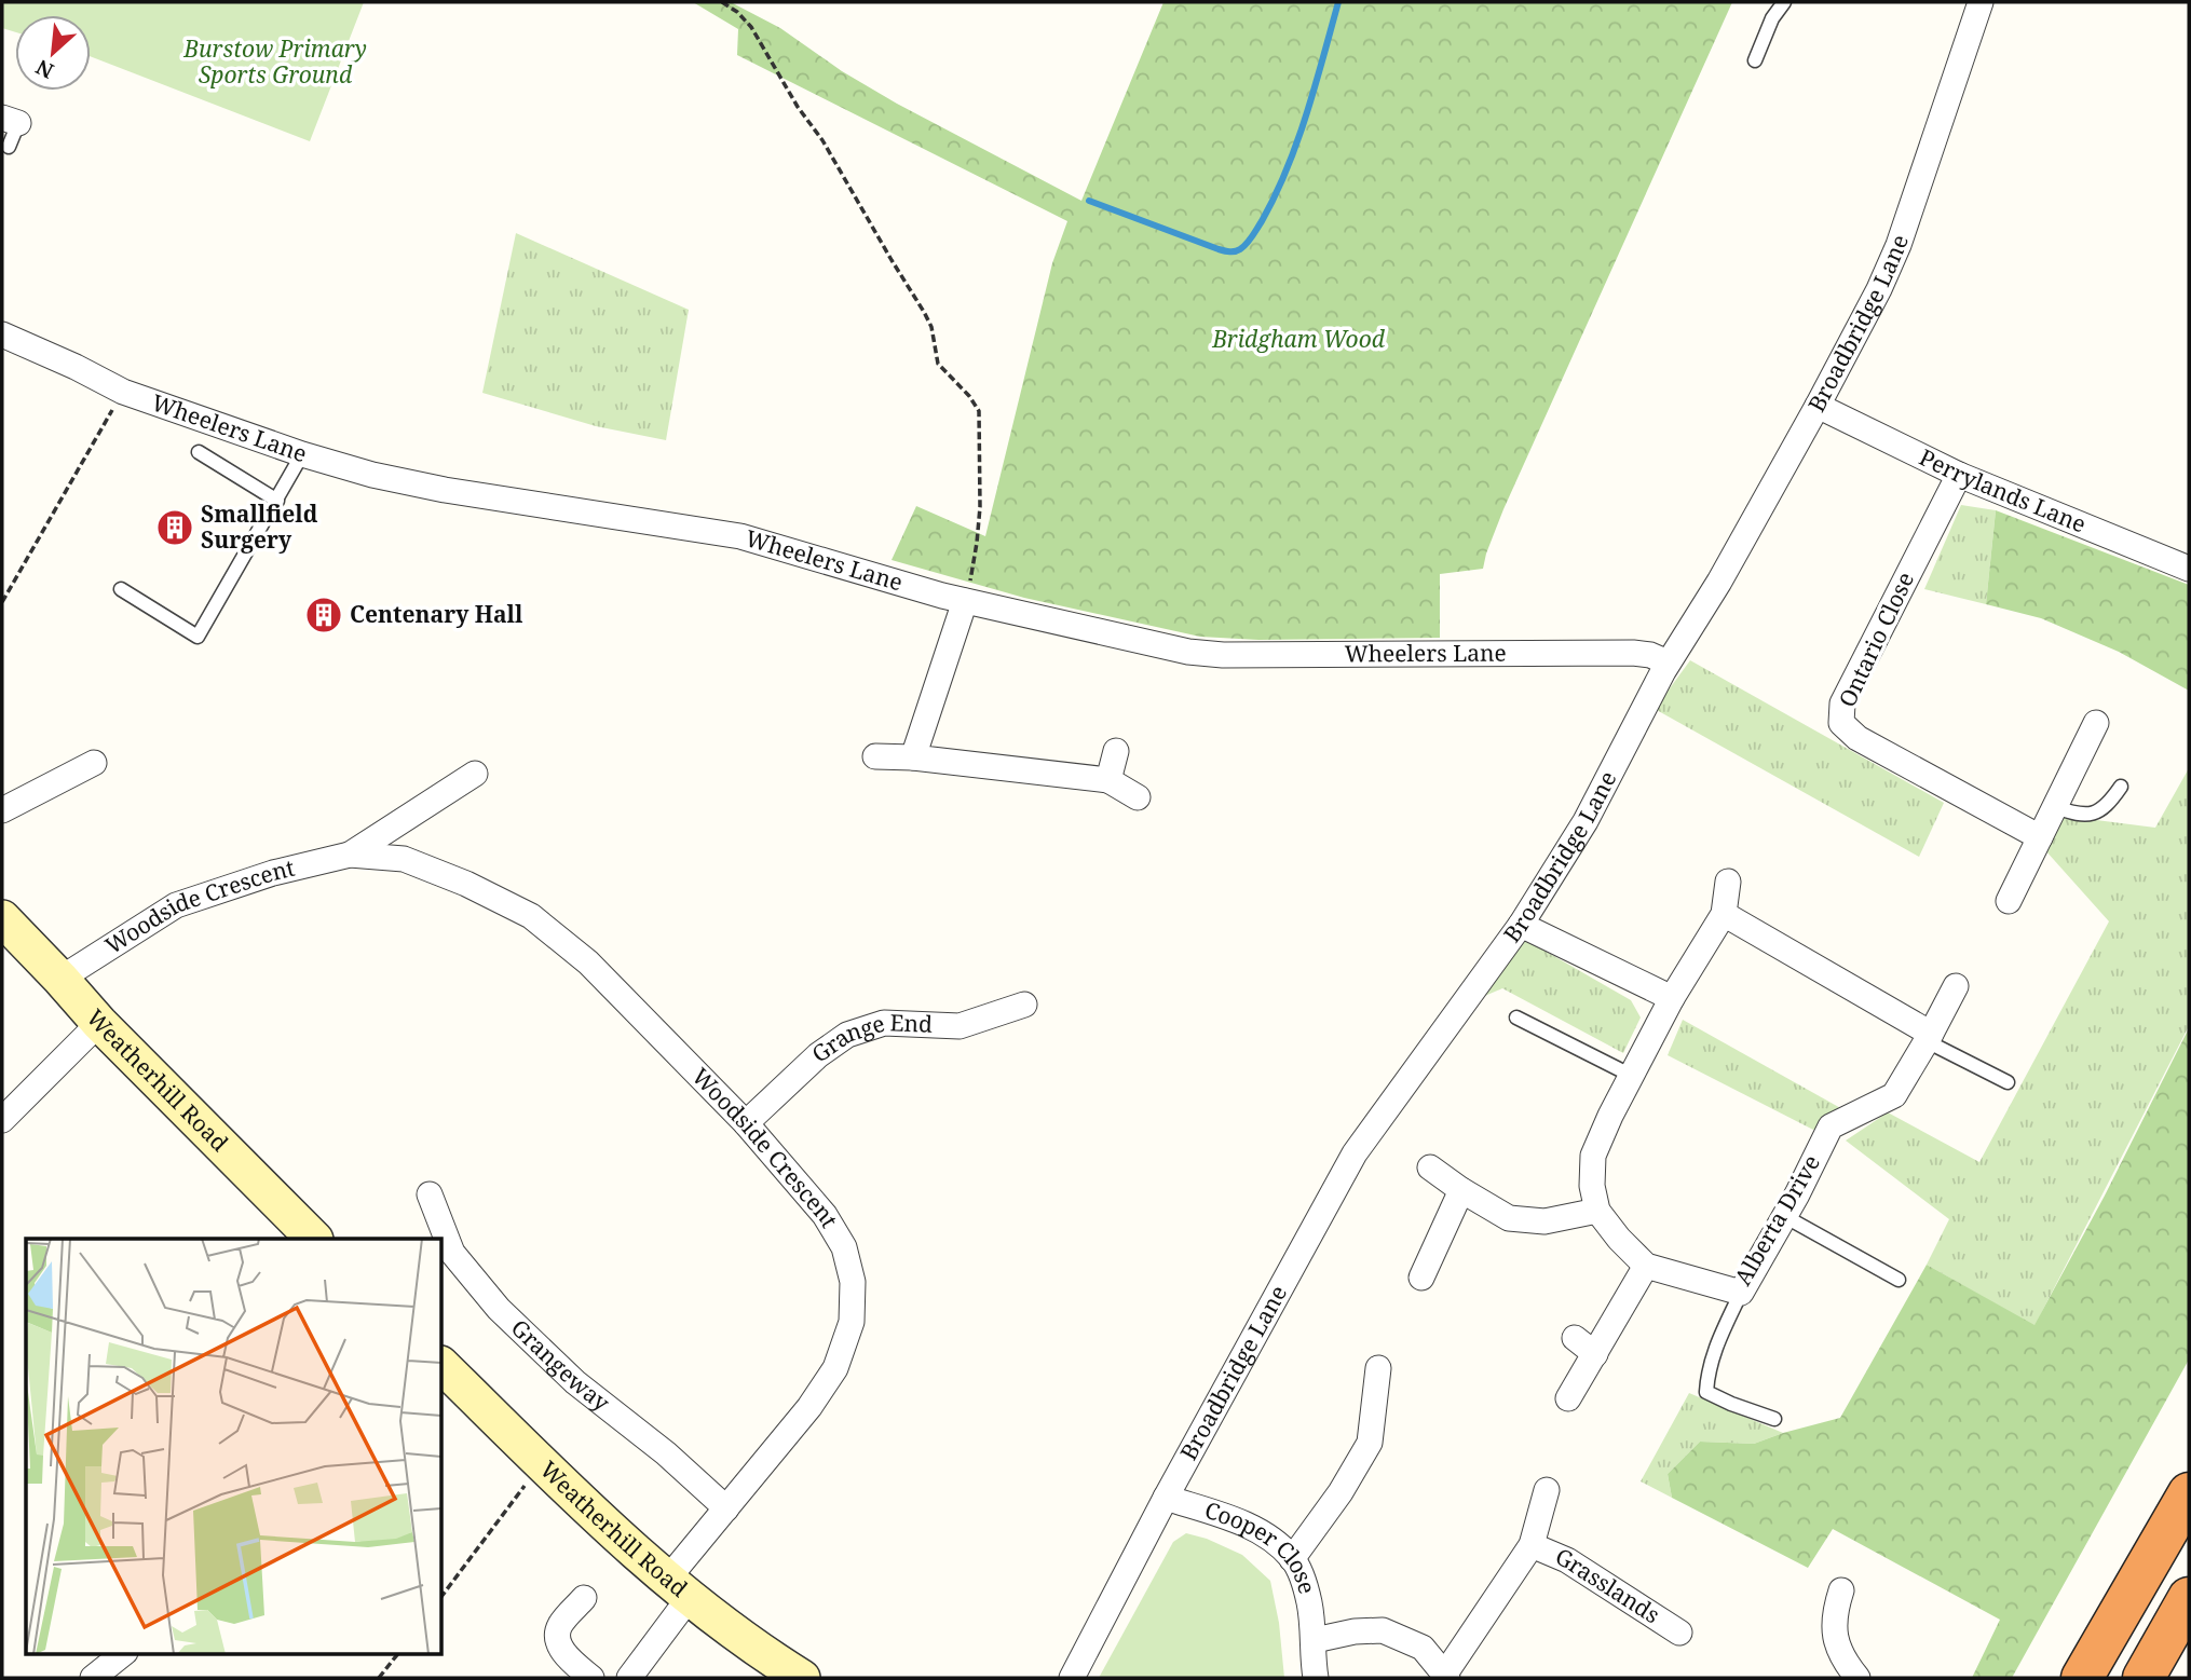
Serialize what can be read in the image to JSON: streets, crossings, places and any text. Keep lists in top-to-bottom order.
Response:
{
  "streets": {
    "street": [
      "Broadbridge Lane",
      "Wheelers Lane",
      "Perrylands Lane",
      "Ontario Close",
      "Woodside Crescent",
      "Grange End",
      "Weatherhill Road",
      "Alberta Drive",
      "Grangeway",
      "Cooper Close",
      "Grasslands"
    ]
  },
  "crossings": [
    ["Broadbridge Lane", "Wheelers Lane"],
    ["Broadbridge Lane", "Perrylands Lane"],
    ["Broadbridge Lane", "Cooper Close"],
    ["Perrylands Lane", "Ontario Close"],
    ["Woodside Crescent", "Grange End"],
    ["Woodside Crescent", "Weatherhill Road"],
    ["Woodside Crescent", "Grangeway"],
    ["Cooper Close", "Grasslands"]
  ],
  "parks": ["Burstow Primary Sports Ground", "Bridgham Wood"],
  "places": {
    "building": ["Smallfield Surgery", "Centenary Hall"]
  },
  "north": "bottom left"
}
